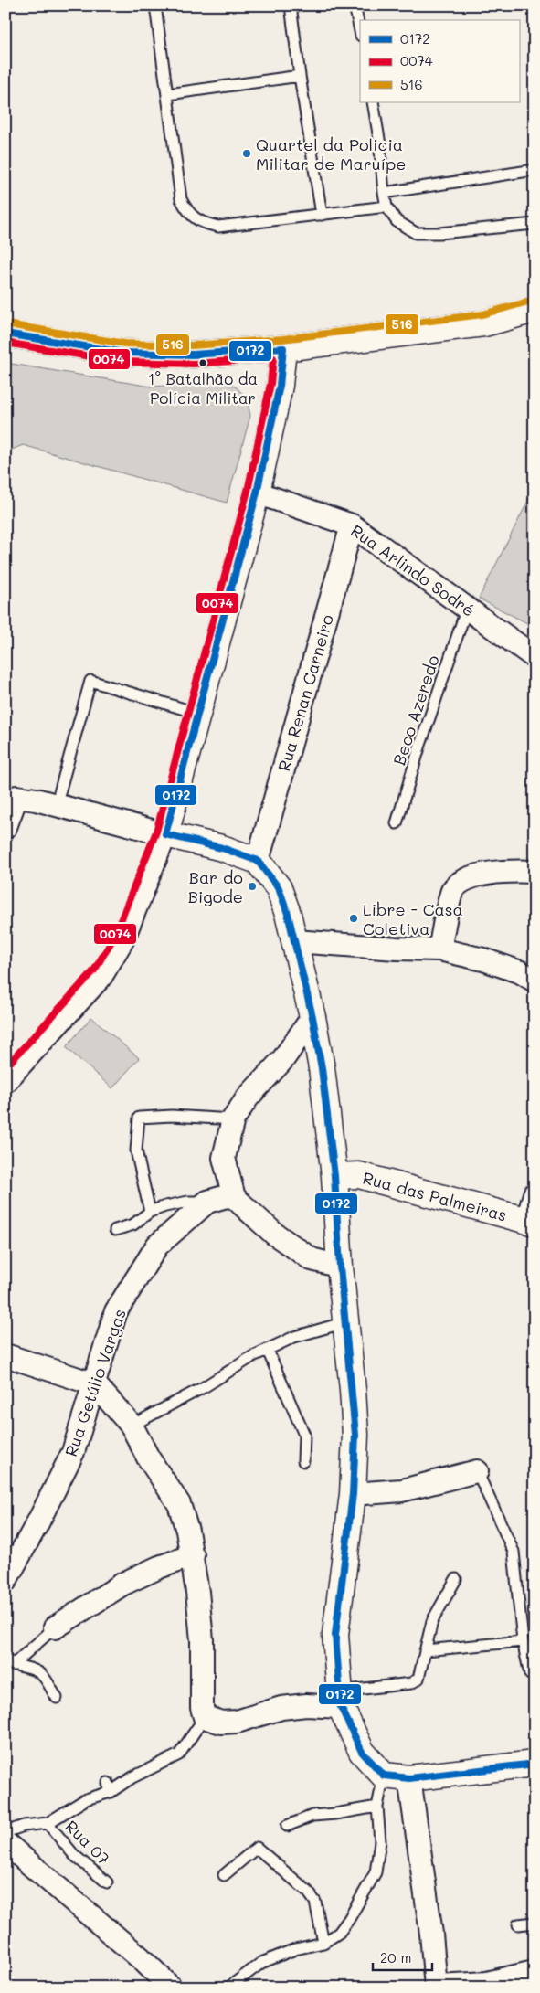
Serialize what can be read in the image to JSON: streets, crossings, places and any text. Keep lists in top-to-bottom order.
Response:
{
  "streets": {
    "street": [
      "Rua Arlindo Sodré",
      "Rua Renan Carneiro",
      "Rua das Palmeiras",
      "Rua Getúlio Vargas"
    ],
    "lane": ["Beco Azeredo", "Rua 07"]
  },
  "crossings": [
    ["Rua Arlindo Sodré", "Rua Renan Carneiro"],
    ["Rua Arlindo Sodré", "Beco Azeredo"]
  ],
  "places": [
    "Quartel da Policia Militar de Maruípe",
    "1° Batalhão da Polícia Militar",
    "Bar do Bigode",
    "Libre - Casa Coletiva"
  ],
  "lines": ["transit line 516", "transit line 0172", "transit line 0074"],
  "legend": ["0172", "0074", "516"],
  "scale_bar": "20 m"
}
